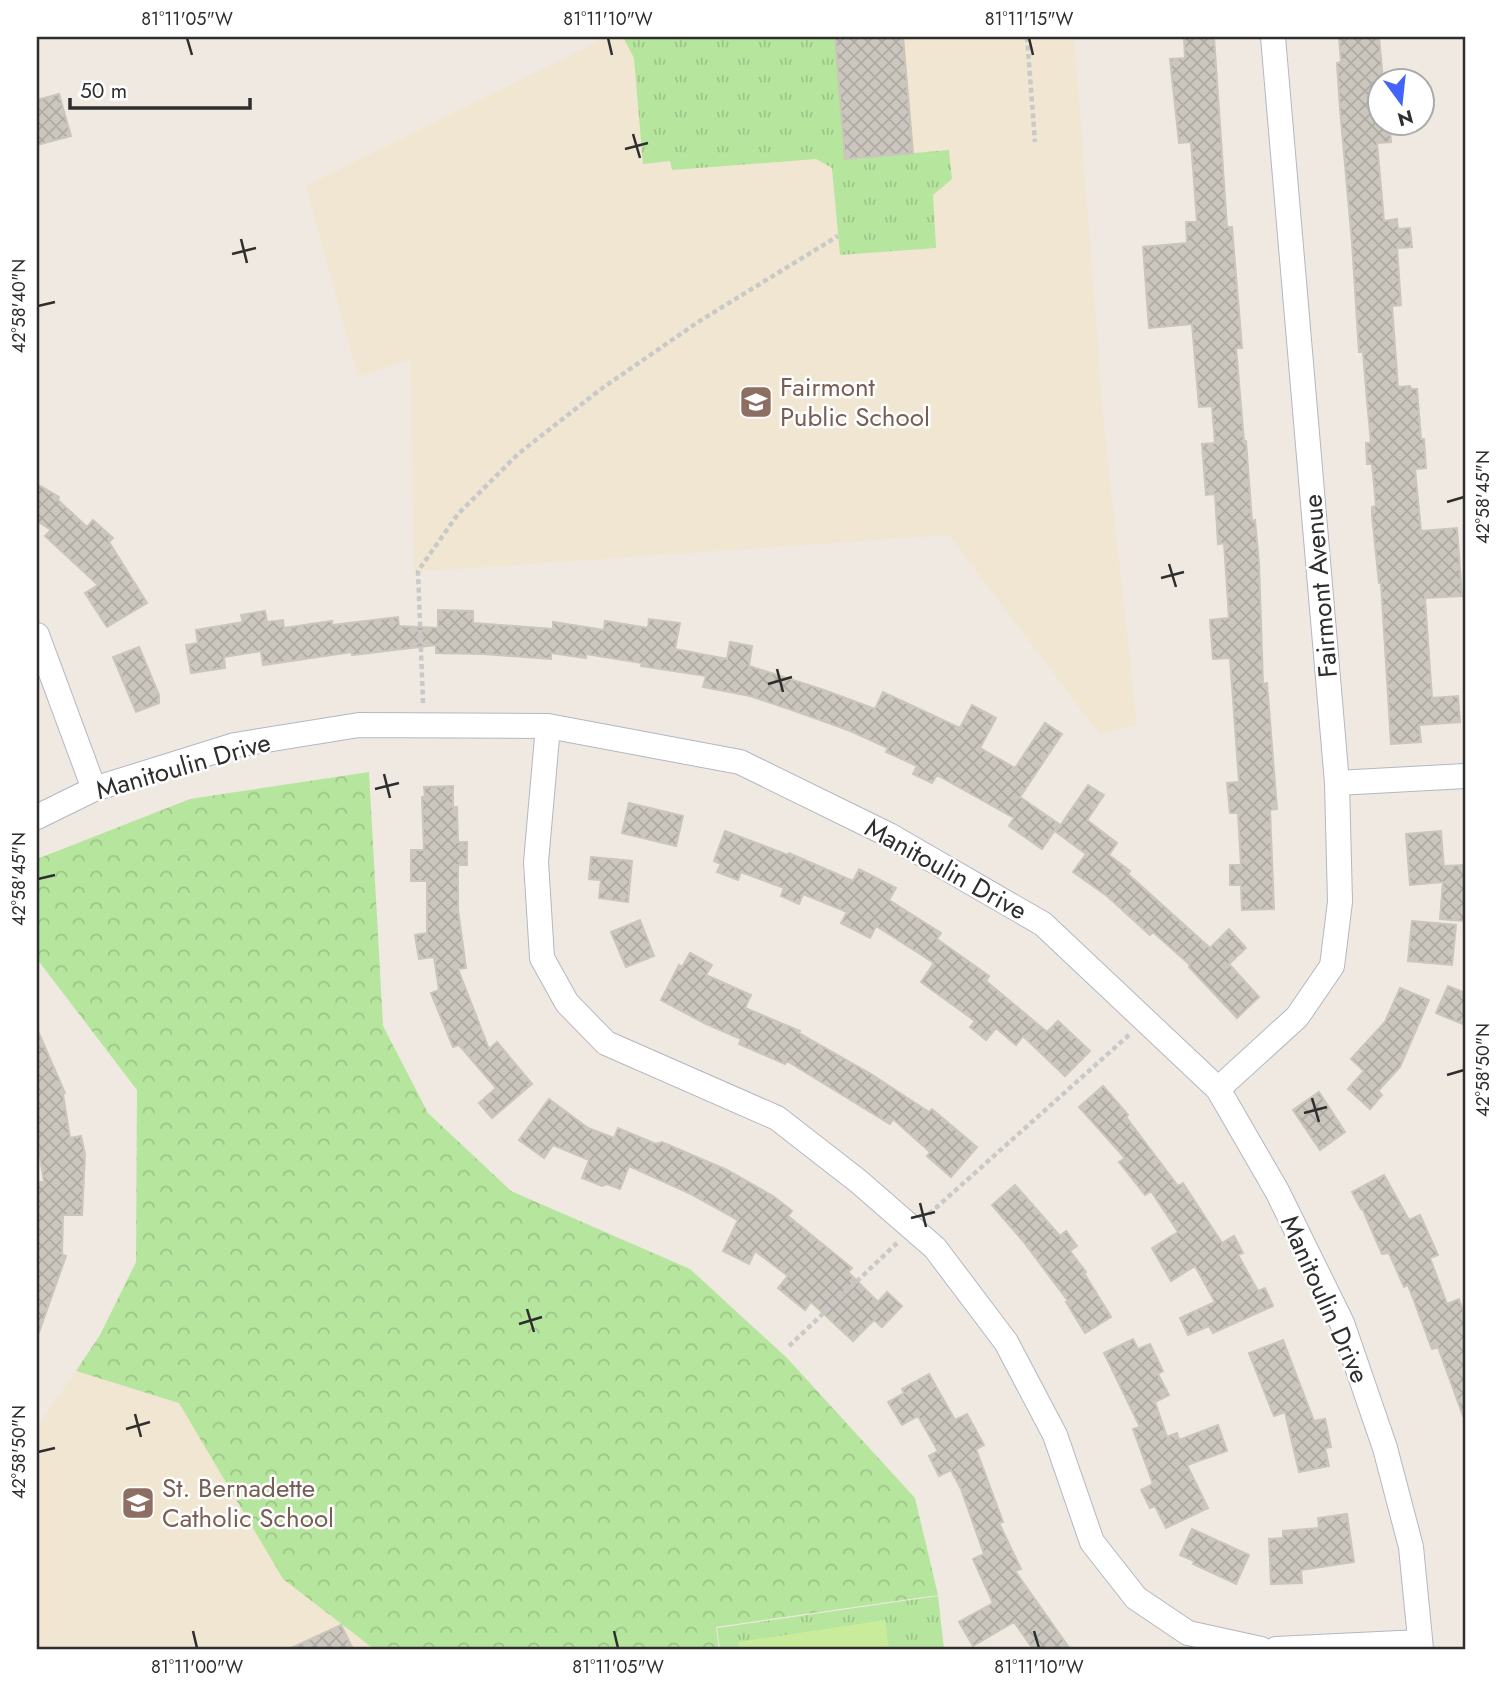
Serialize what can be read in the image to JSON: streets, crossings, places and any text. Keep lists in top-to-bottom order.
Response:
{
  "streets": {
    "street": ["Fairmont Avenue", "Manitoulin Drive"]
  },
  "crossings": [
    ["Fairmont Avenue", "Manitoulin Drive"]
  ],
  "places": {
    "school or university": ["Fairmont Public School", "St. Bernadette Catholic School"]
  },
  "scale_bar": "50 m",
  "north": "bottom",
  "coordinates": [
    "81°11'05\"W",
    "81°11'10\"W",
    "81°11'15\"W",
    "42°58'40\"N",
    "42°58'45\"N",
    "42°58'50\"N",
    "81°11'00\"W"
  ]
}
